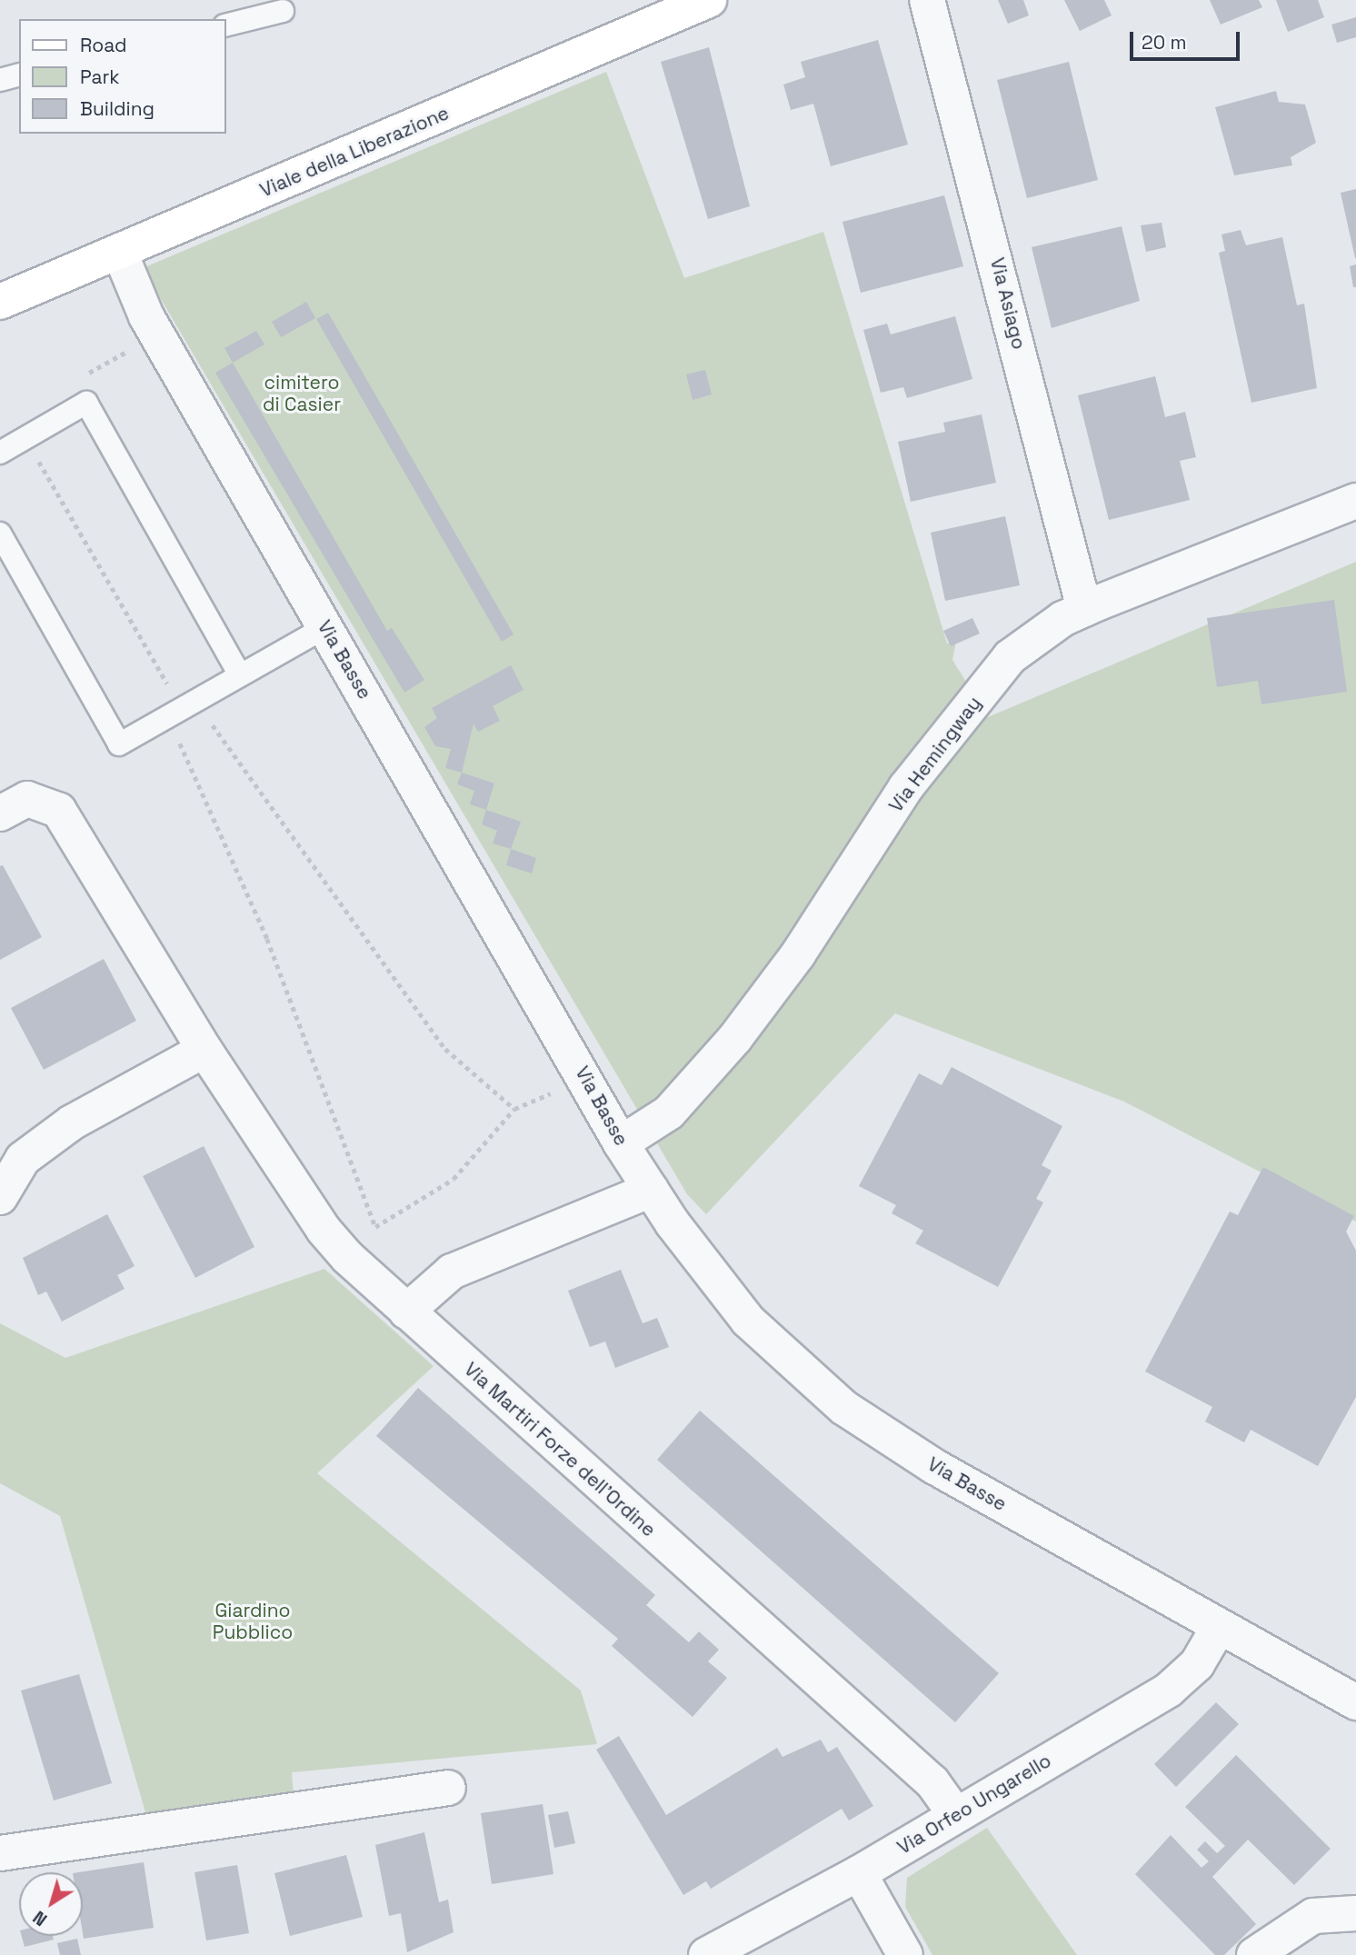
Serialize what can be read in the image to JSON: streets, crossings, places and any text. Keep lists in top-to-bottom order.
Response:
{
  "streets": {
    "street": [
      "Viale della Liberazione",
      "Via Asiago",
      "Via Basse",
      "Via Hemingway",
      "Via Martiri Forze dell'Ordine",
      "Via Orfeo Ungarello"
    ]
  },
  "crossings": [
    ["Viale della Liberazione", "Via Basse"],
    ["Via Asiago", "Via Hemingway"],
    ["Via Basse", "Via Hemingway"],
    ["Via Basse", "Via Orfeo Ungarello"],
    ["Via Martiri Forze dell'Ordine", "Via Orfeo Ungarello"]
  ],
  "parks": ["cimitero di Casier", "Giardino Pubblico"],
  "legend": ["Road", "Park", "Building"],
  "scale_bar": "20 m",
  "north": "bottom left"
}
